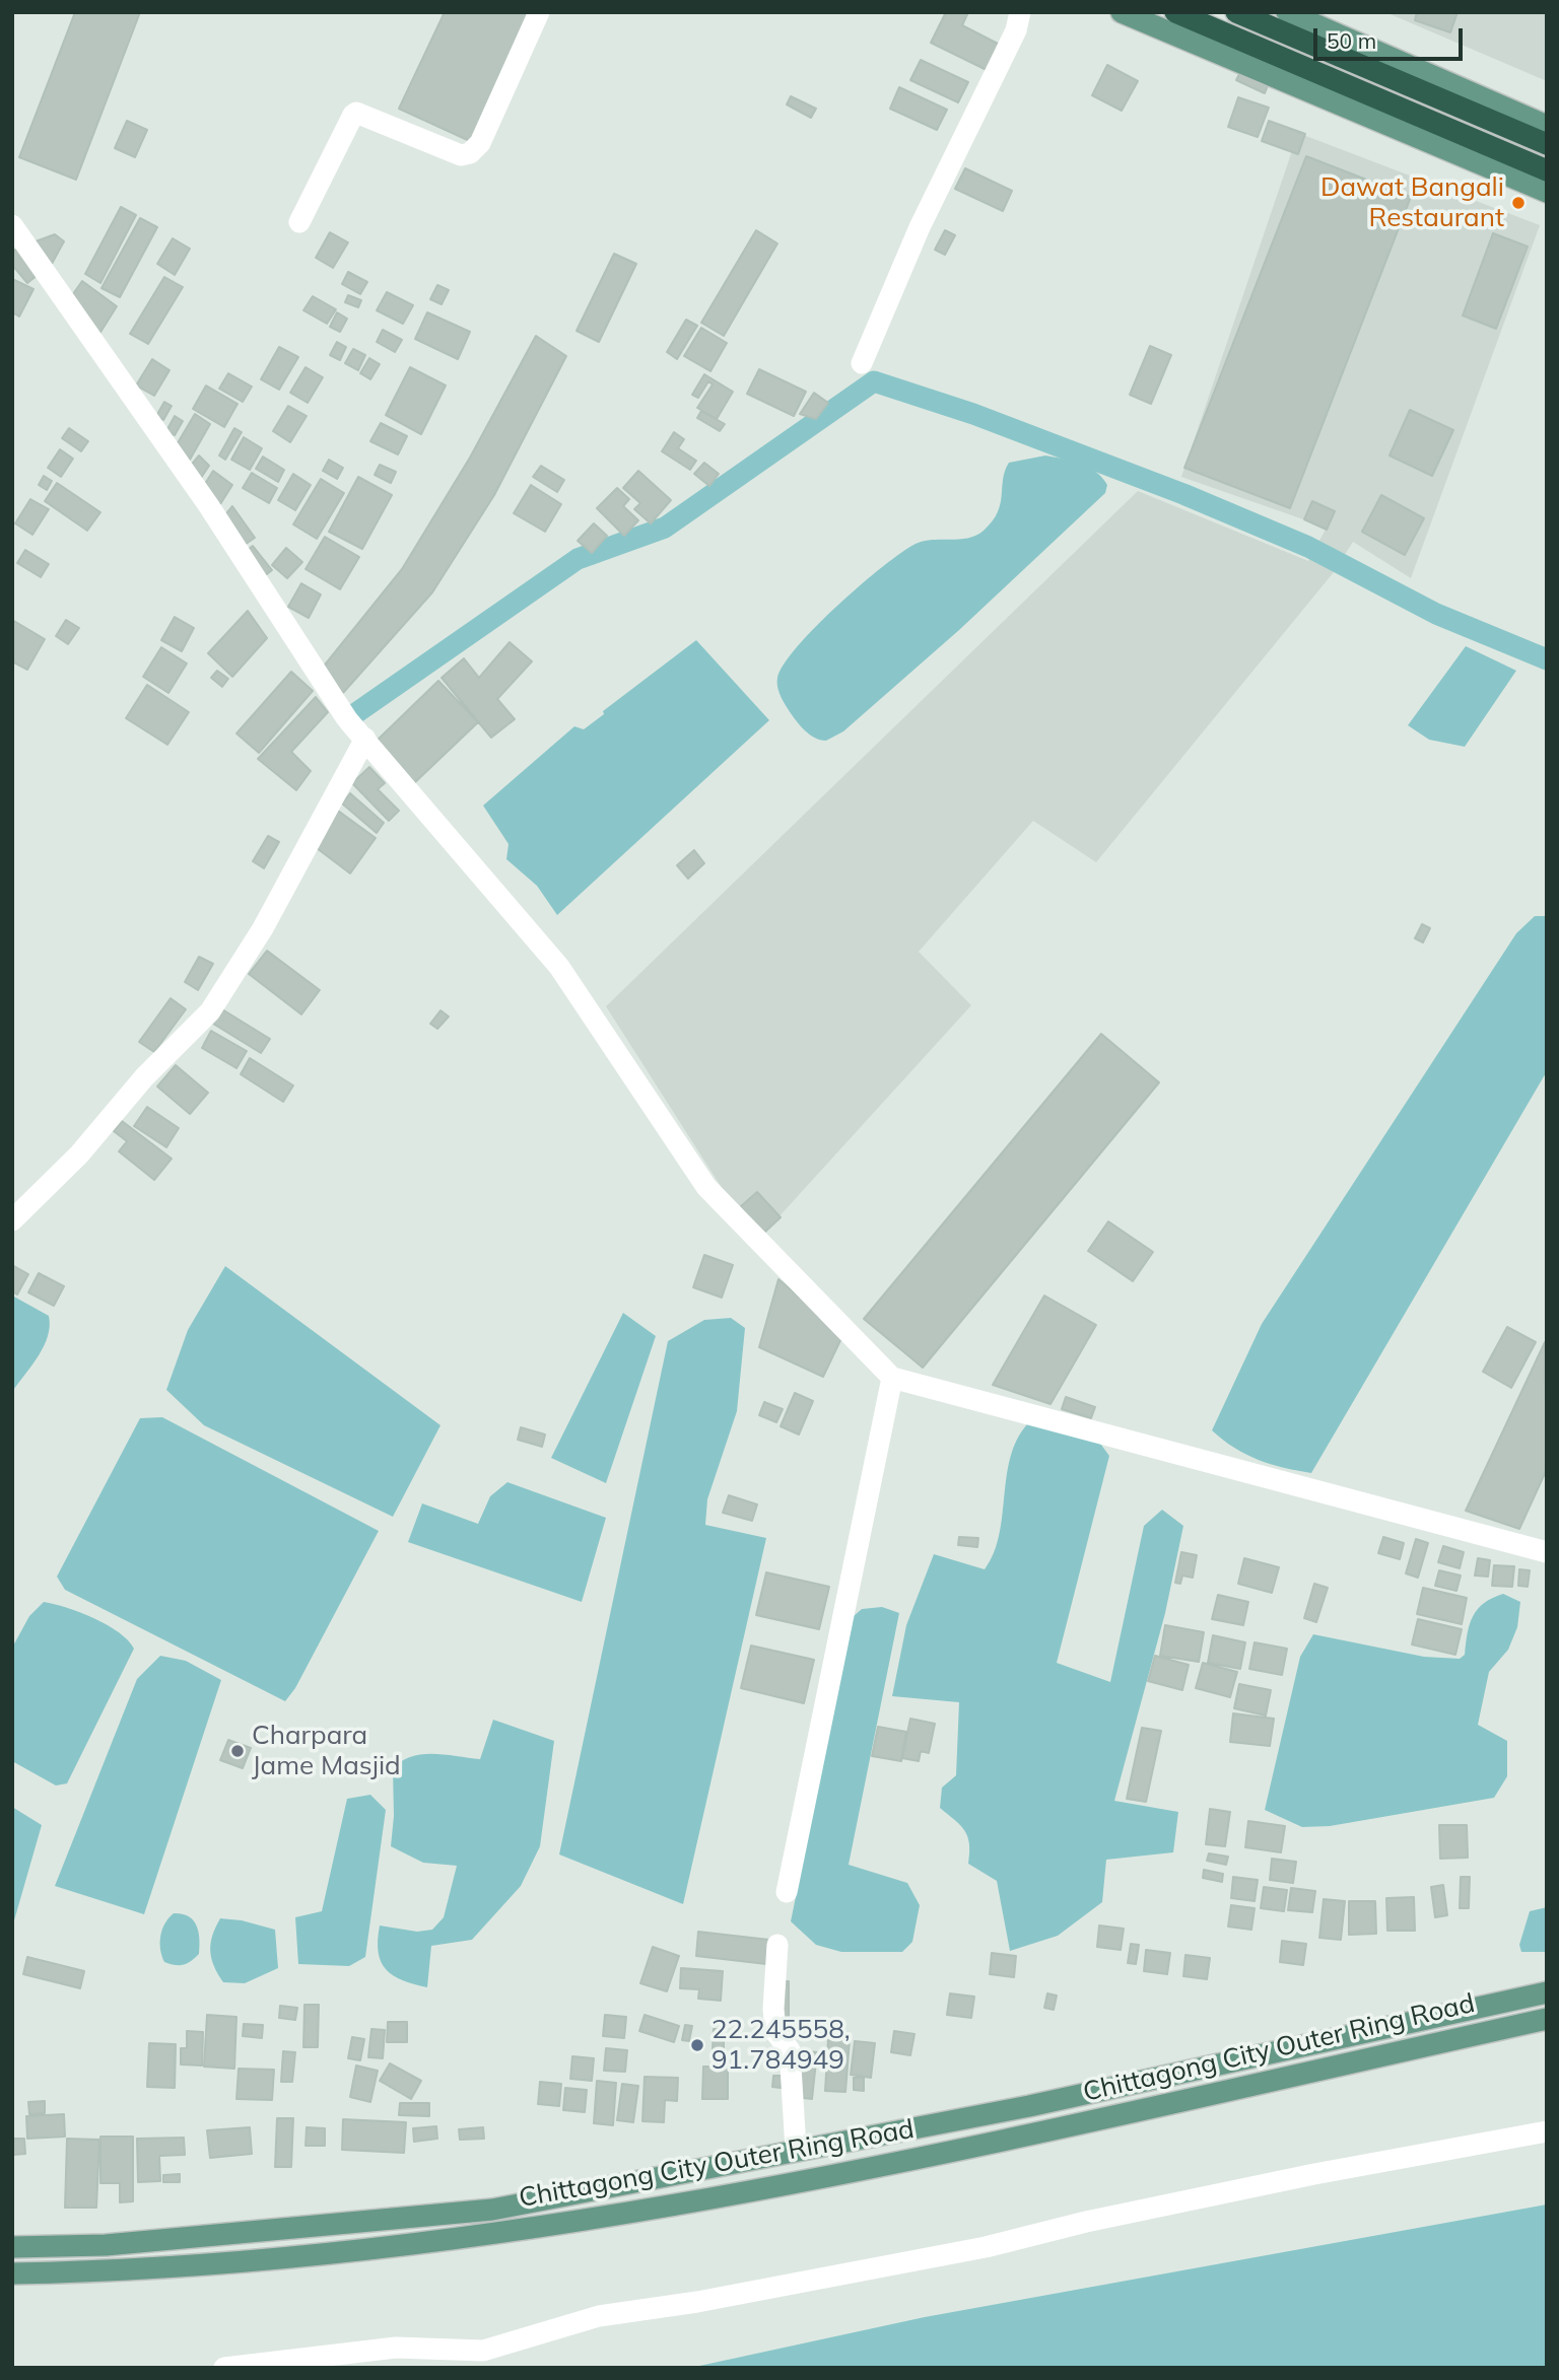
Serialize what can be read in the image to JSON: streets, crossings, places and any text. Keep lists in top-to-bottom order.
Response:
{
  "streets": {
    "main road": ["Chittagong City Outer Ring Road"]
  },
  "places": ["Dawat Bangali Restaurant", "Charpara Jame Masjid", "22.245558, 91.784949"],
  "scale_bar": "50 m"
}
